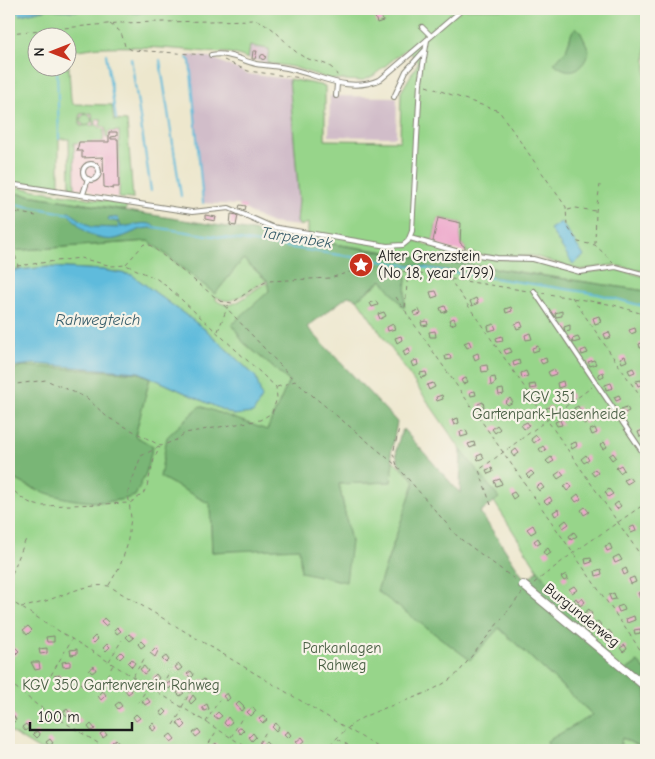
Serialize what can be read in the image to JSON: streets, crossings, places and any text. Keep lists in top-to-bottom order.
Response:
{
  "streets": {
    "street": ["Burgunderweg"]
  },
  "water": ["Tarpenbek", "Rahwegteich"],
  "parks": ["KGV 351 Gartenpark-Hasenheide", "Parkanlagen Rahweg", "KGV 350 Gartenverein Rahweg"],
  "places": {
    "place": ["Alter Grenzstein (No 18, year 1799)"]
  },
  "scale_bar": "100 m",
  "north": "left"
}
